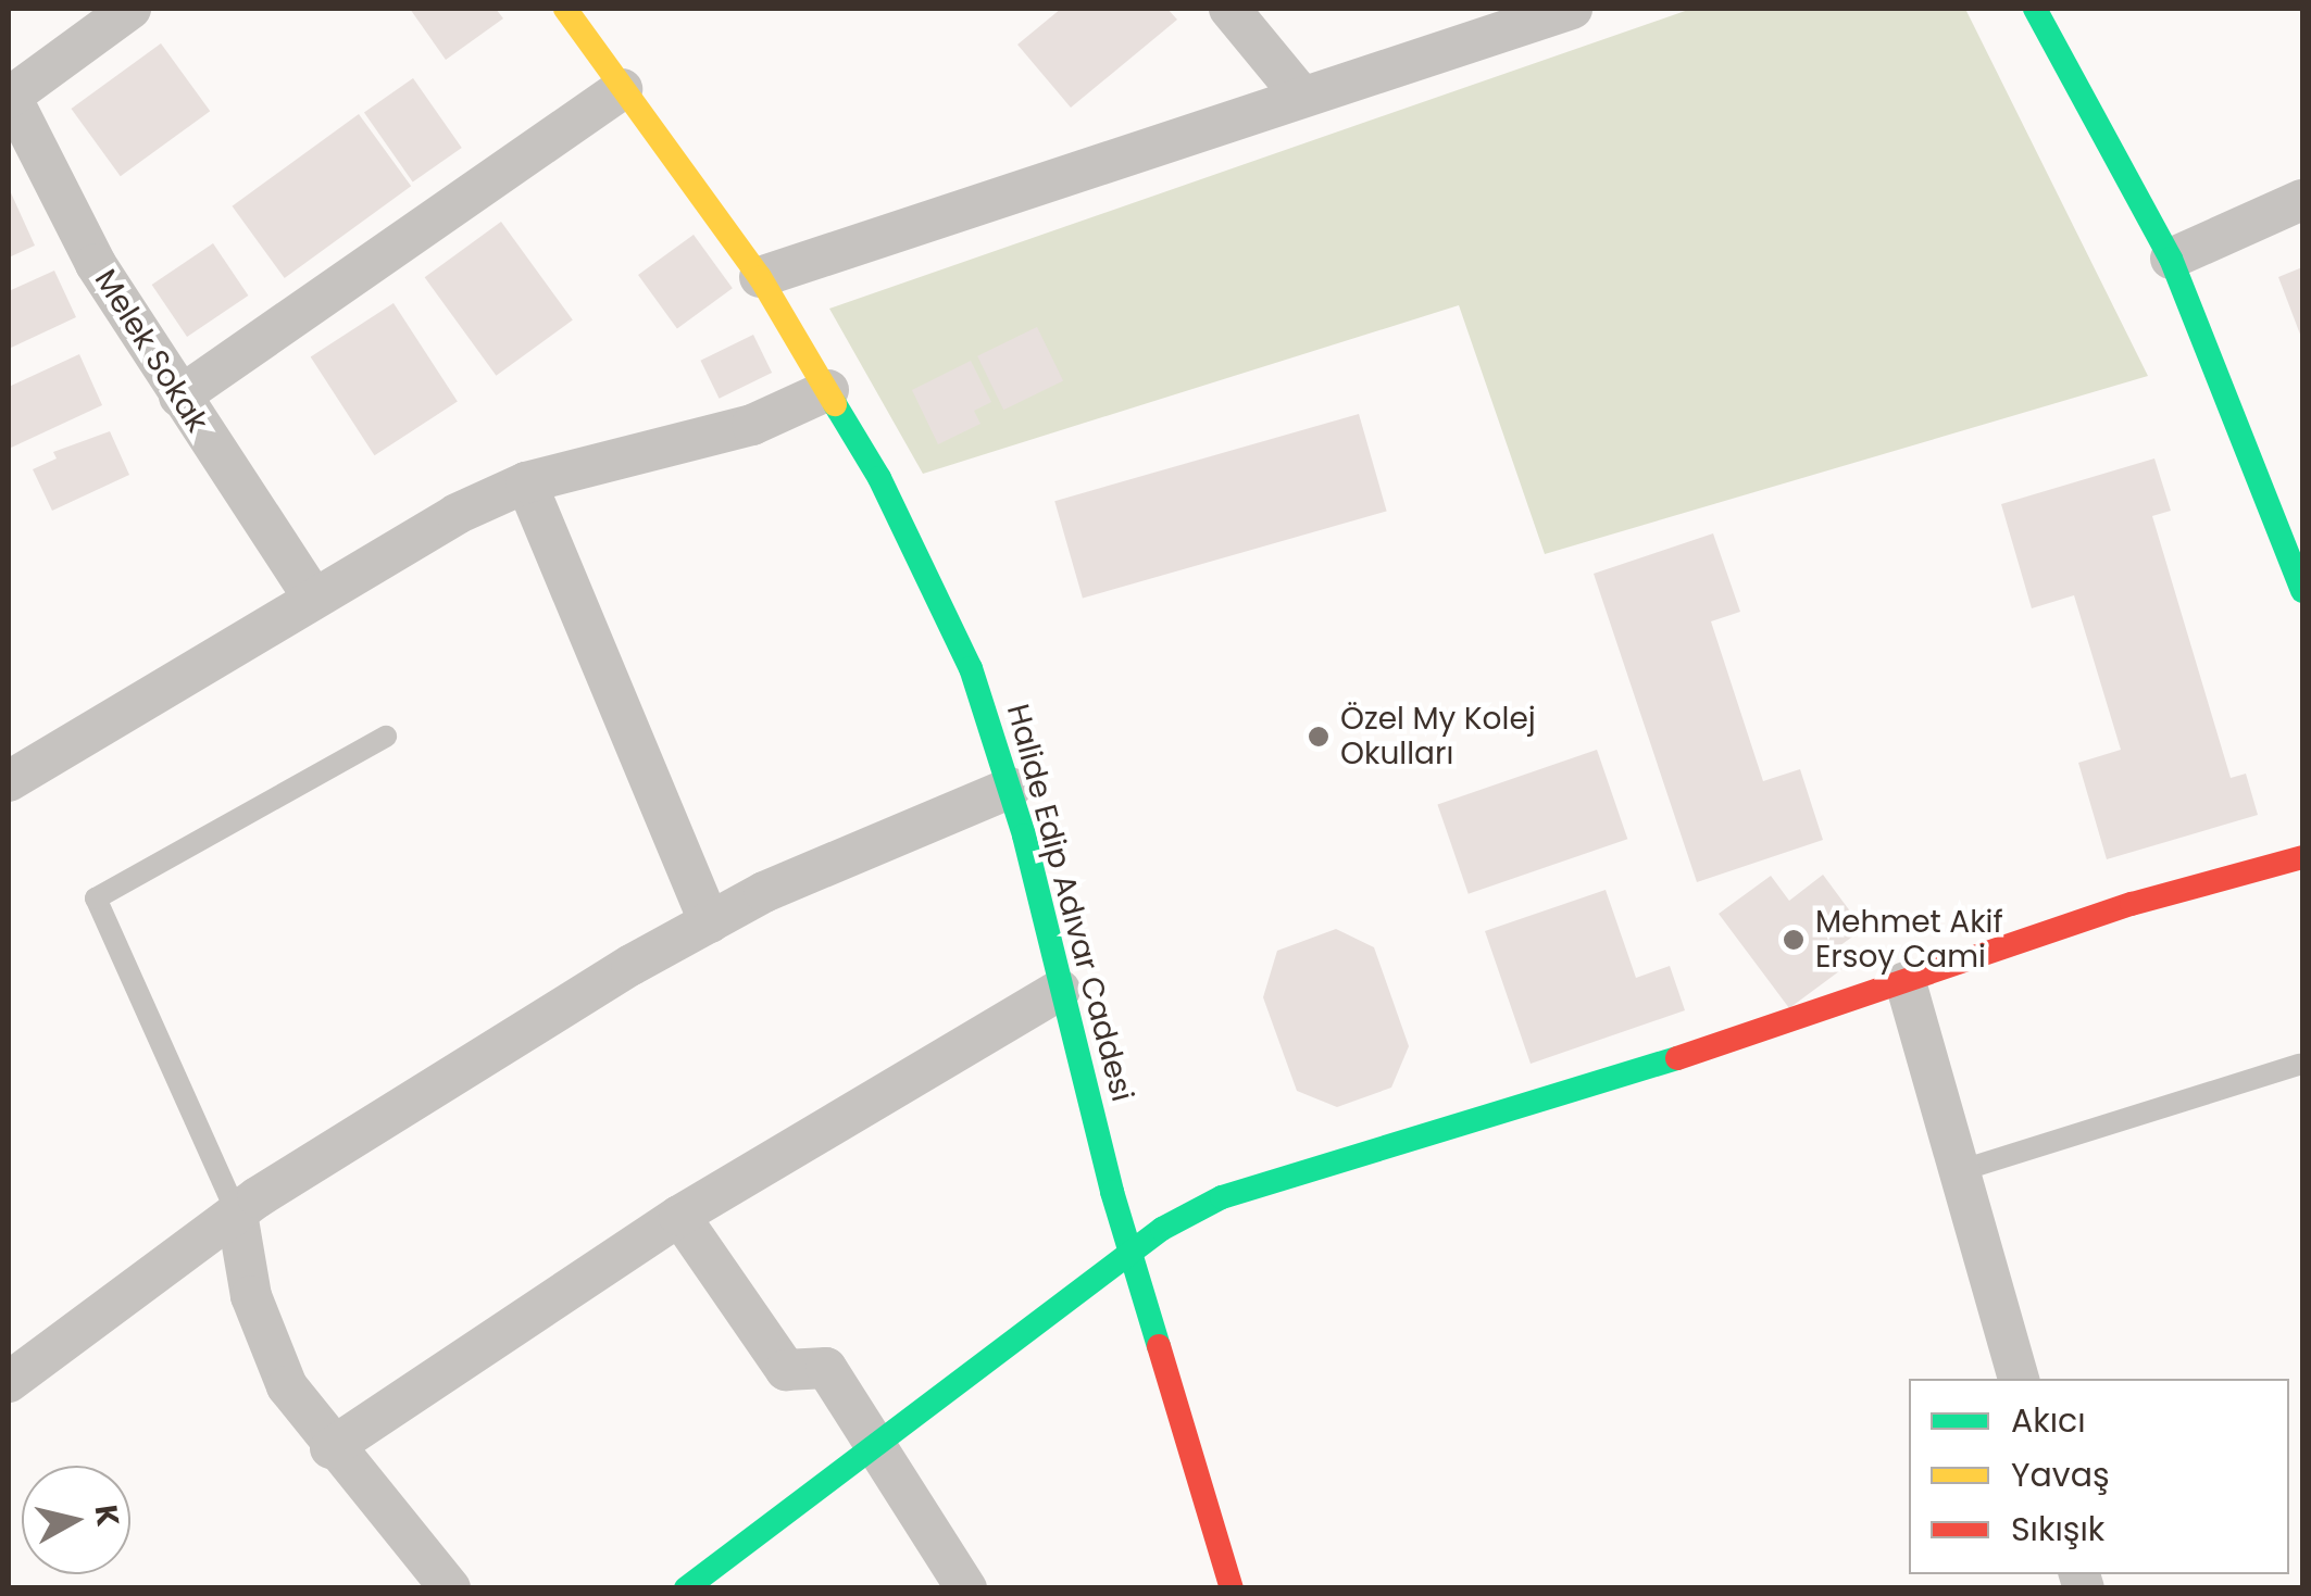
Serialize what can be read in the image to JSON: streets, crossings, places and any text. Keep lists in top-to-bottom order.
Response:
{
  "streets": {
    "street": ["Melek Sokak", "Halide Edip Adıvar Caddesi"]
  },
  "places": ["Özel My Kolej Okulları", "Mehmet Akif Ersoy Cami"],
  "legend": ["Akıcı", "Yavaş", "Sıkışık"],
  "north": "right"
}
